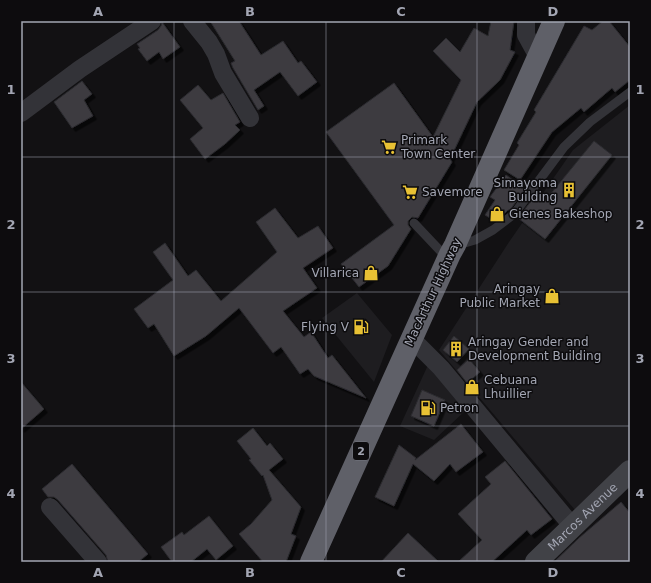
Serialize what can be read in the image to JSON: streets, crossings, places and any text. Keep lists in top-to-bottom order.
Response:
{
  "streets": {
    "highway": ["MacArthur Highway", "2"],
    "street": ["Marcos Avenue"]
  },
  "places": {
    "supermarket": ["Primark Town Center", "Savemore"],
    "building": ["Simayoma Building", "Aringay Gender and Development Building"],
    "shop": [
      "Gienes Bakeshop",
      "Villarica",
      "Aringay Public Market",
      "Cebuana Lhuillier"
    ],
    "fuel station": ["Flying V", "Petron"]
  },
  "grid": {
    "columns": [
      "A",
      "B",
      "C",
      "D"
    ],
    "rows": [
      "1",
      "2",
      "3",
      "4"
    ]
  }
}
